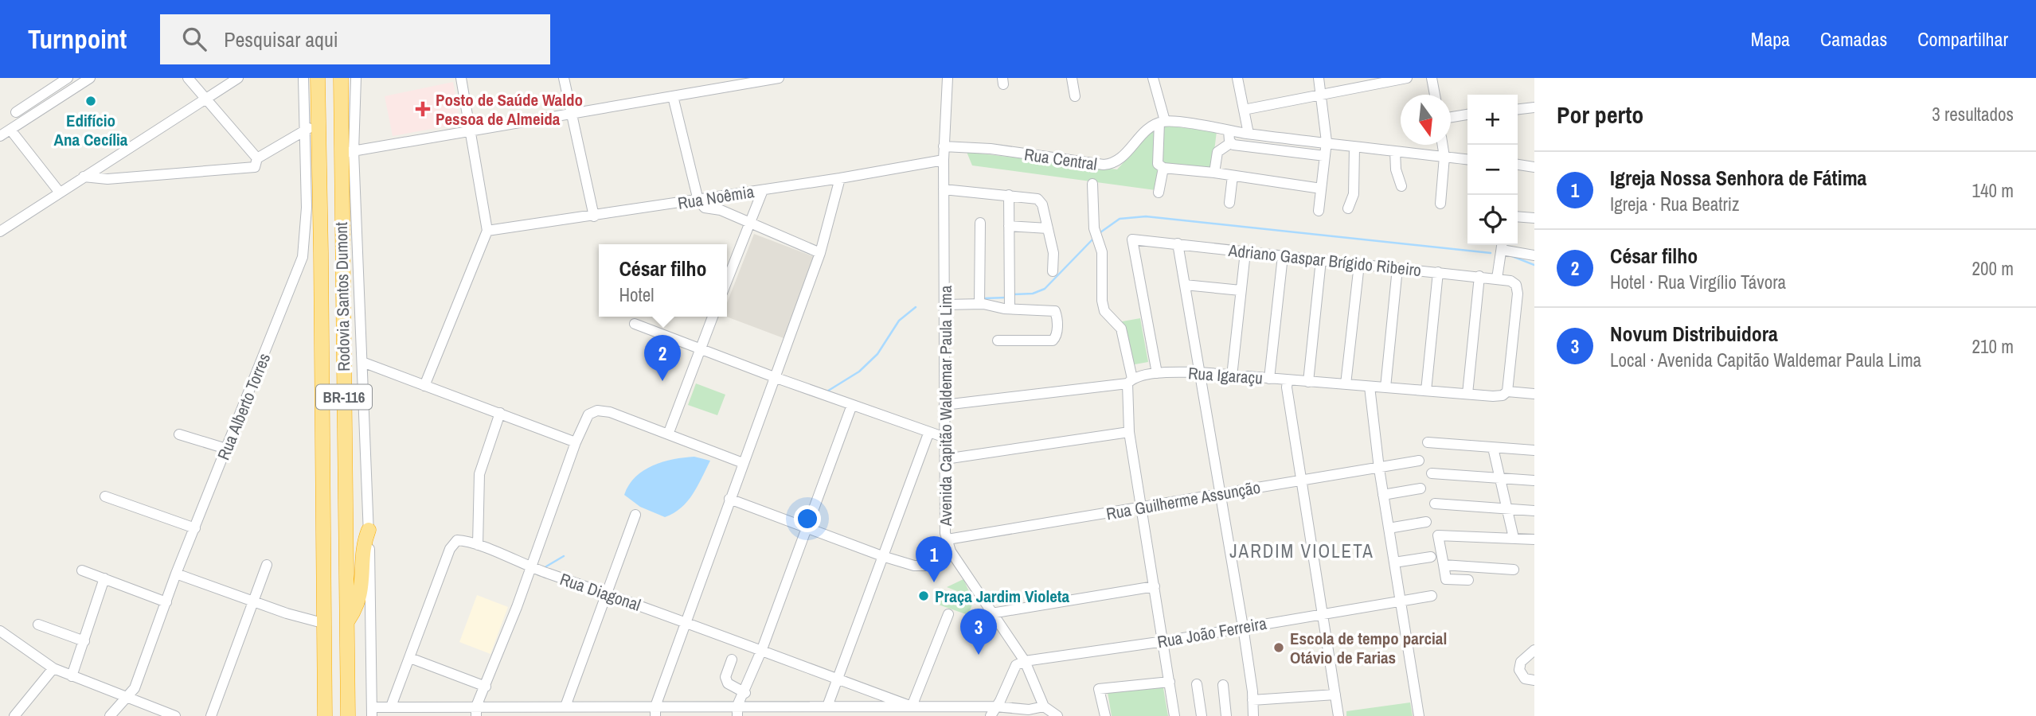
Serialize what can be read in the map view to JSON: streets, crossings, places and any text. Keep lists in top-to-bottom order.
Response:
{
  "streets": {
    "highway": ["Rodovia Santos Dumont", "BR-116"],
    "street": [
      "Rua Central",
      "Rua Noêmia",
      "Adriano Gaspar Brígido Ribeiro",
      "Rua Igaraçu",
      "Avenida Capitão Waldemar Paula Lima",
      "Rua Alberto Torres",
      "Rua Guilherme Assunção",
      "Rua Diagonal",
      "Rua João Ferreira"
    ]
  },
  "crossings": [
    ["Rua Central", "Avenida Capitão Waldemar Paula Lima"],
    ["Rua Noêmia", "Avenida Capitão Waldemar Paula Lima"],
    ["Adriano Gaspar Brígido Ribeiro", "Rua Igaraçu"],
    ["Rodovia Santos Dumont", "Rua Alberto Torres"],
    ["Rua Igaraçu", "Avenida Capitão Waldemar Paula Lima"],
    ["Avenida Capitão Waldemar Paula Lima", "Rua Guilherme Assunção"],
    ["Avenida Capitão Waldemar Paula Lima", "Rua João Ferreira"]
  ],
  "districts": ["JARDIM VIOLETA"],
  "places": {
    "other": ["Edifício Ana Cecília", "Praça Jardim Violeta", "Escola de tempo parcial Otávio de Farias"],
    "health": ["Posto de Saúde Waldo Pessoa de Almeida"]
  },
  "north": "bottom",
  "page": {
    "header": "Turnpoint",
    "search": "Pesquisar aqui",
    "nav": ["Mapa", "Camadas", "Compartilhar"],
    "heading": ["Por perto", "3 resultados"],
    "map_buttons": ["+", "−"],
    "list": [
      {
        "mark": "1",
        "name": "Igreja Nossa Senhora de Fátima",
        "note": "Igreja · Rua Beatriz",
        "value": "140 m"
      },
      {
        "mark": "2",
        "name": "César filho",
        "note": "Hotel · Rua Virgílio Távora",
        "value": "200 m"
      },
      {
        "mark": "3",
        "name": "Novum Distribuidora",
        "note": "Local · Avenida Capitão Waldemar Paula Lima",
        "value": "210 m"
      }
    ],
    "popup": ["César filho", "Hotel"],
    "pins": ["2", "1", "3"]
  }
}
